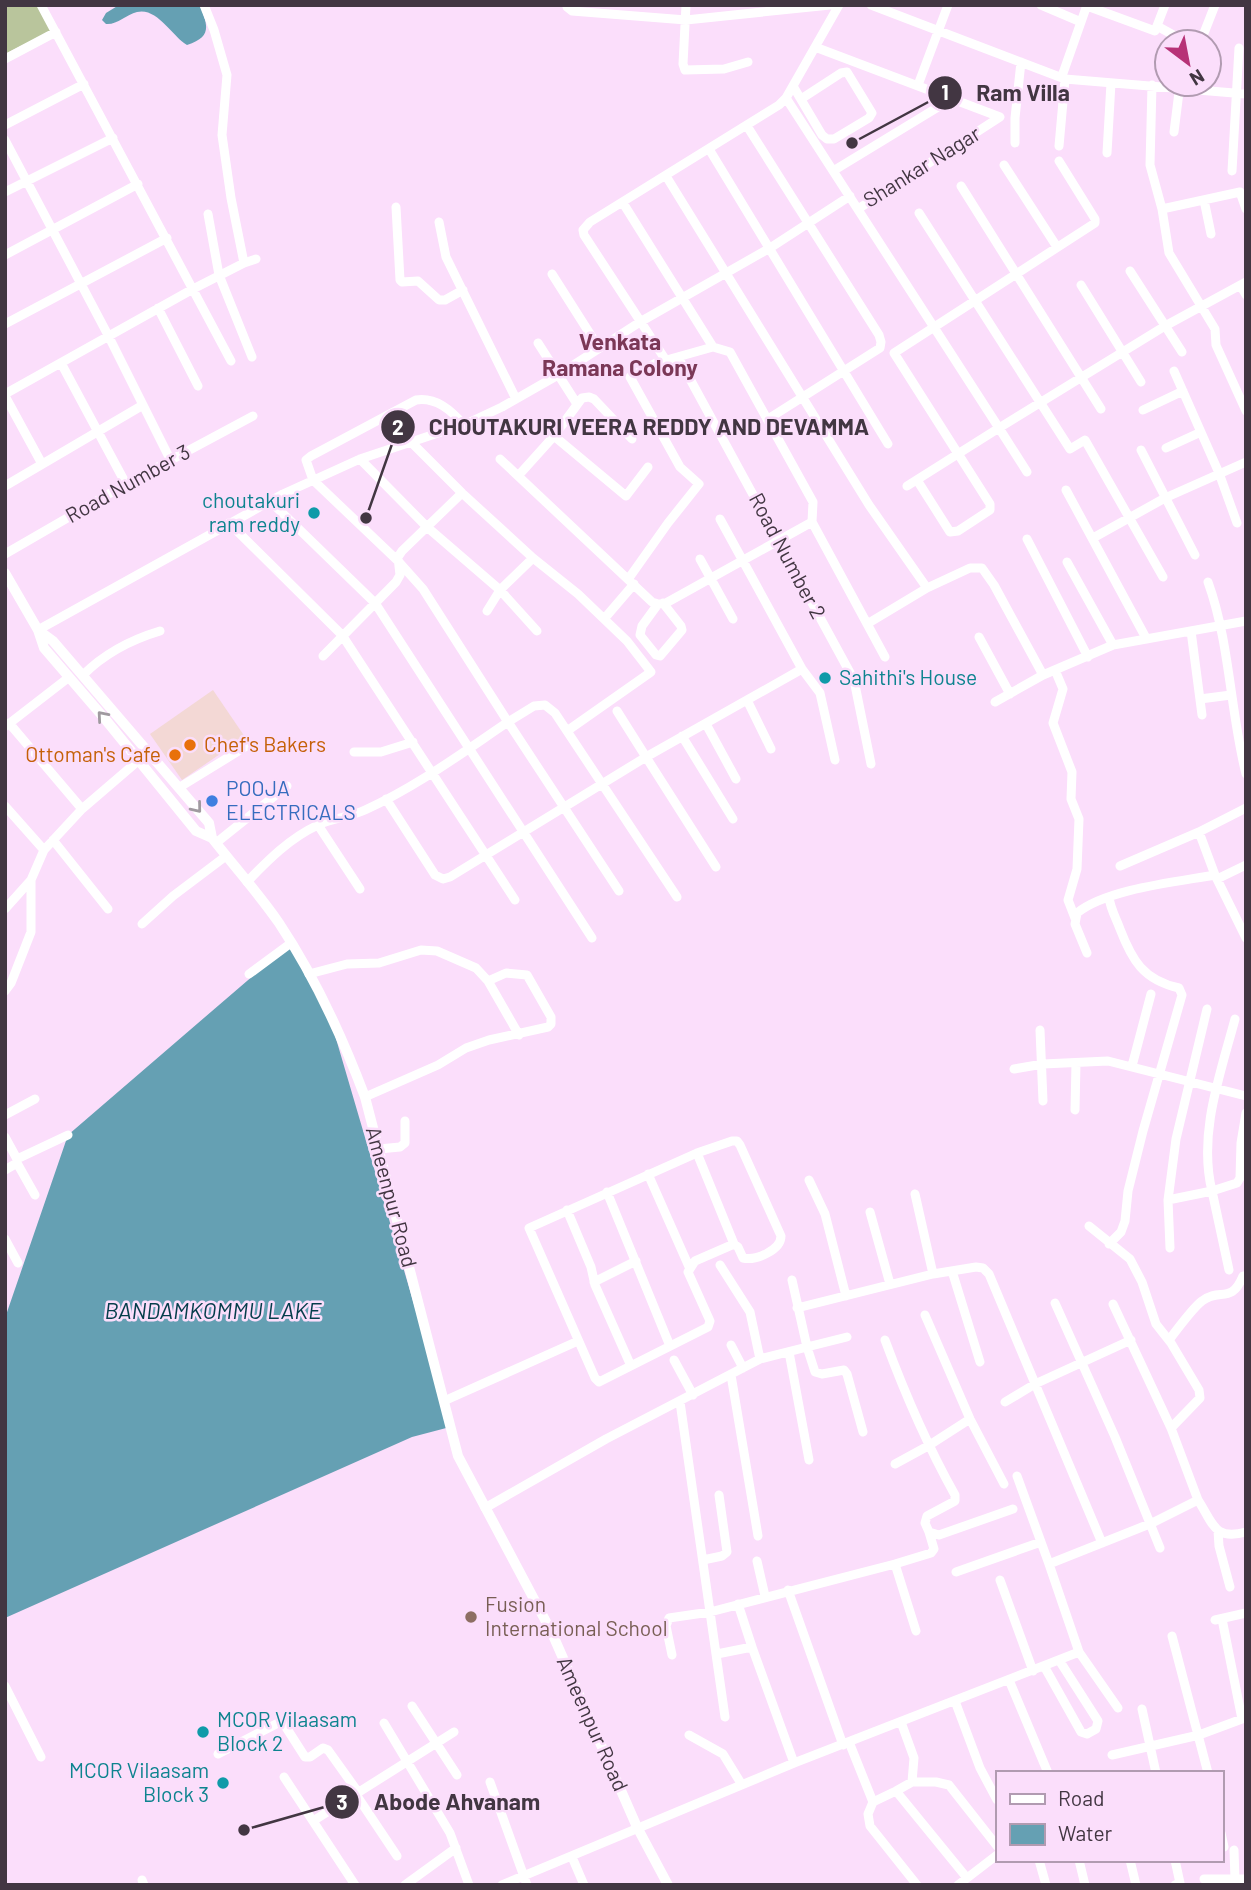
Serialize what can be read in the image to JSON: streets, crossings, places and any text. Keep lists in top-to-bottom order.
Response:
{
  "streets": {
    "street": [
      "Shankar Nagar",
      "Road Number 3",
      "Road Number 2",
      "Ameenpur Road"
    ]
  },
  "districts": ["Venkata Ramana Colony"],
  "water": ["BANDAMKOMMU LAKE"],
  "places": [
    "Ram Villa",
    "choutakuri ram reddy",
    "CHOUTAKURI VEERA REDDY AND DEVAMMA",
    "Sahithi's House",
    "Chef's Bakers",
    "Ottoman's Cafe",
    "POOJA ELECTRICALS",
    "Fusion International School",
    "MCOR Vilaasam Block 2",
    "MCOR Vilaasam Block 3",
    "Abode Ahvanam"
  ],
  "legend": ["Road", "Water"],
  "north": "bottom right"
}
